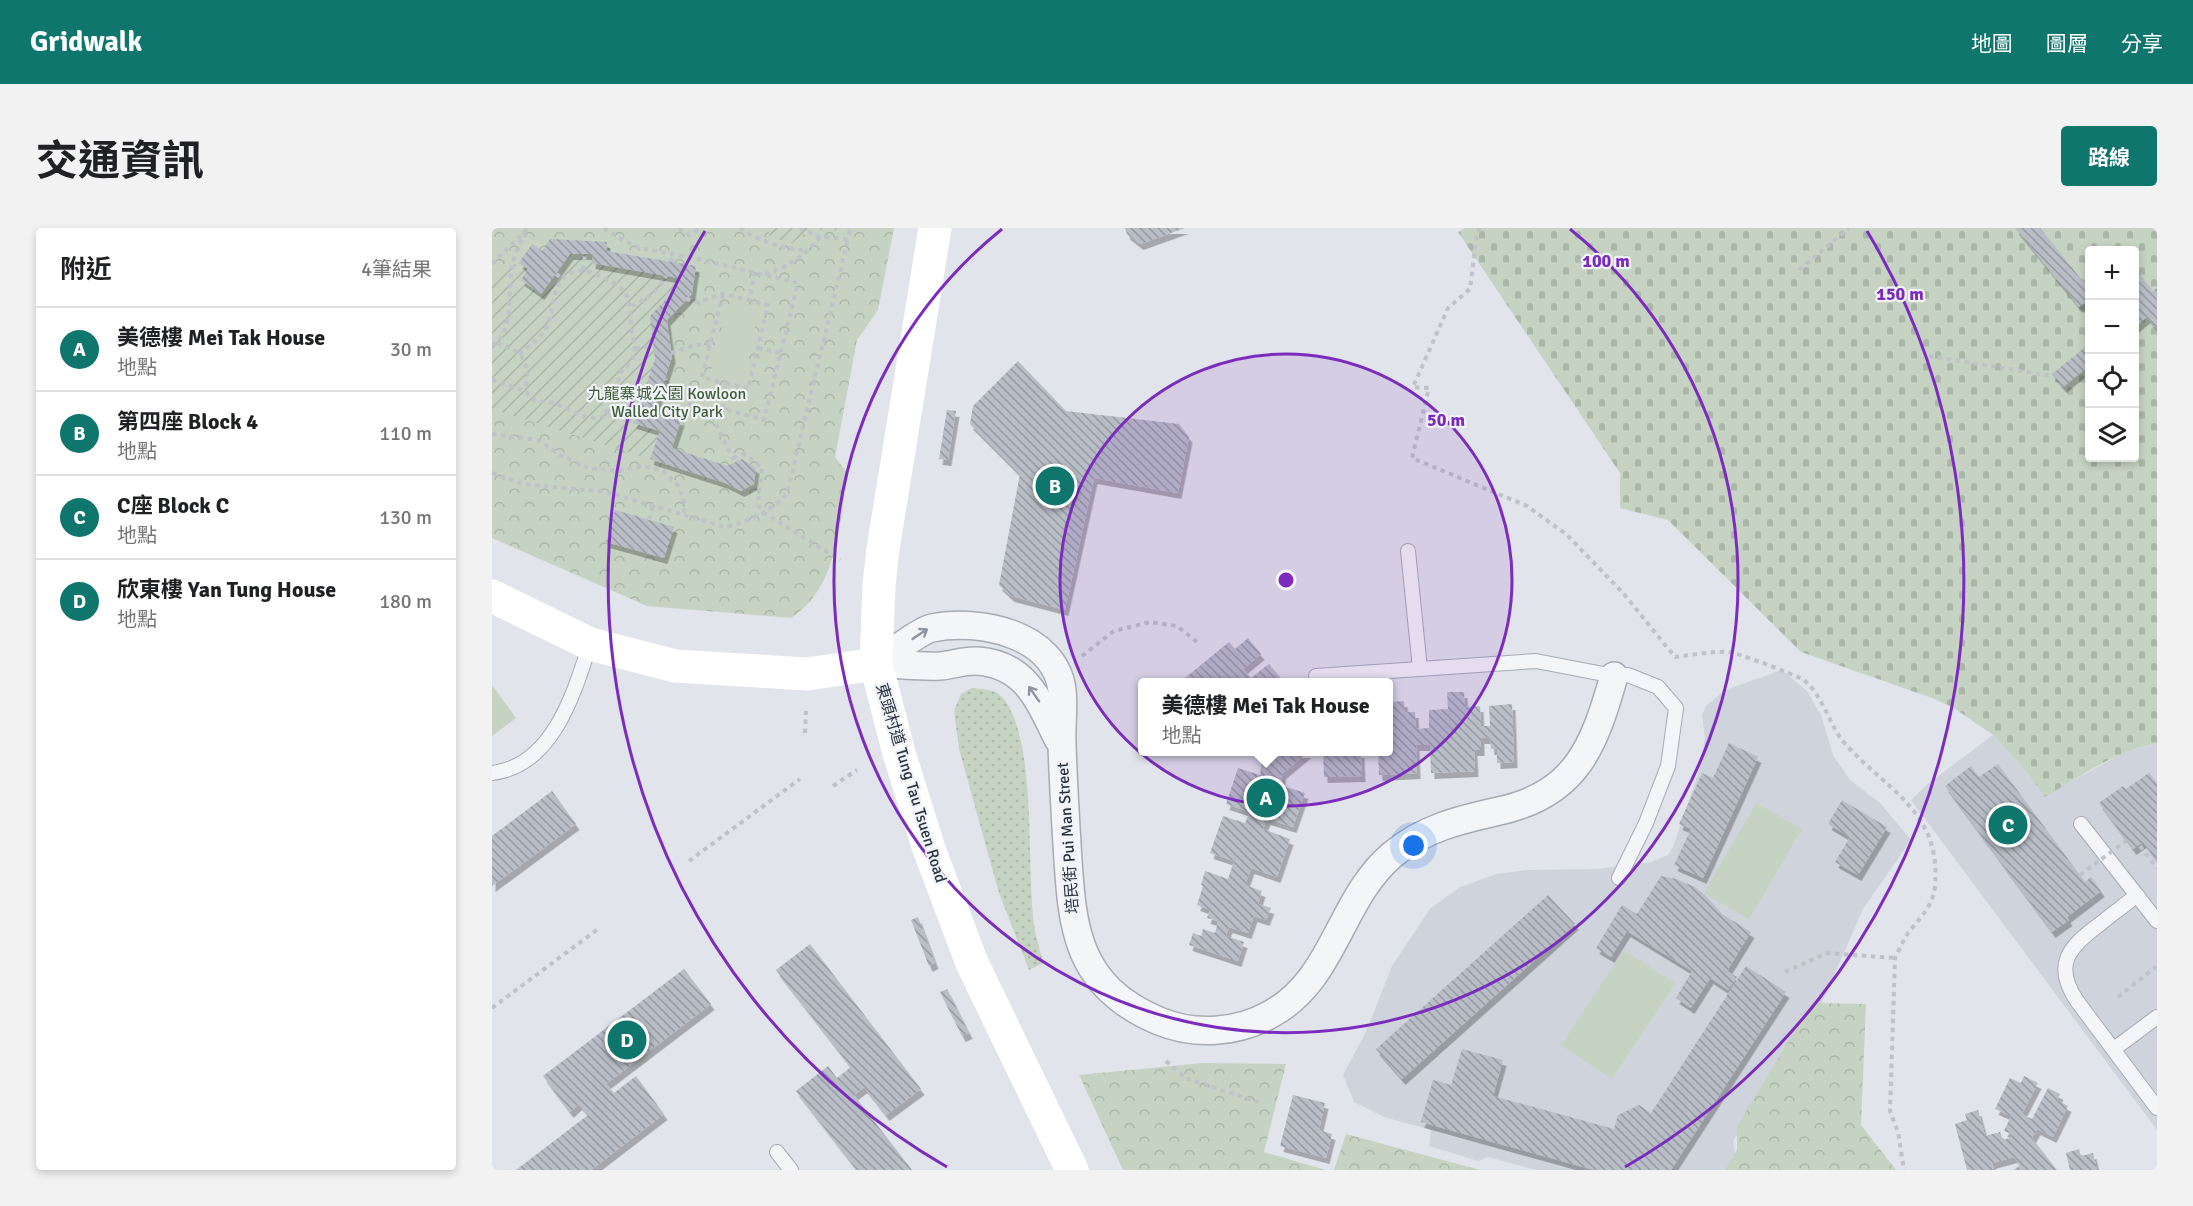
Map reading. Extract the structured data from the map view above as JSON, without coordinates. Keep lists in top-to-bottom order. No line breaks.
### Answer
{"streets":{"main road":["東頭村道 Tung Tau Tsuen Road"],"street":["培民街 Pui Man Street"]},"crossings":[["東頭村道 Tung Tau Tsuen Road","培民街 Pui Man Street"]],"parks":["九龍寨城公園 Kowloon Walled City Park"],"page":{"header":"Gridwalk","nav":["地圖","圖層","分享"],"title":"交通資訊","buttons":"路線","heading":["附近","4筆結果"],"map_buttons":["+","−"],"list":[{"mark":"A","name":"美德樓 Mei Tak House","note":"地點","value":"30 m"},{"mark":"B","name":"第四座 Block 4","note":"地點","value":"110 m"},{"mark":"C","name":"C座 Block C","note":"地點","value":"130 m"},{"mark":"D","name":"欣東樓 Yan Tung House","note":"地點","value":"180 m"}],"pins":["B","A","C","D"],"popup":["美德樓 Mei Tak House","地點"]},"rings":["100 m","150 m","50 m"]}
